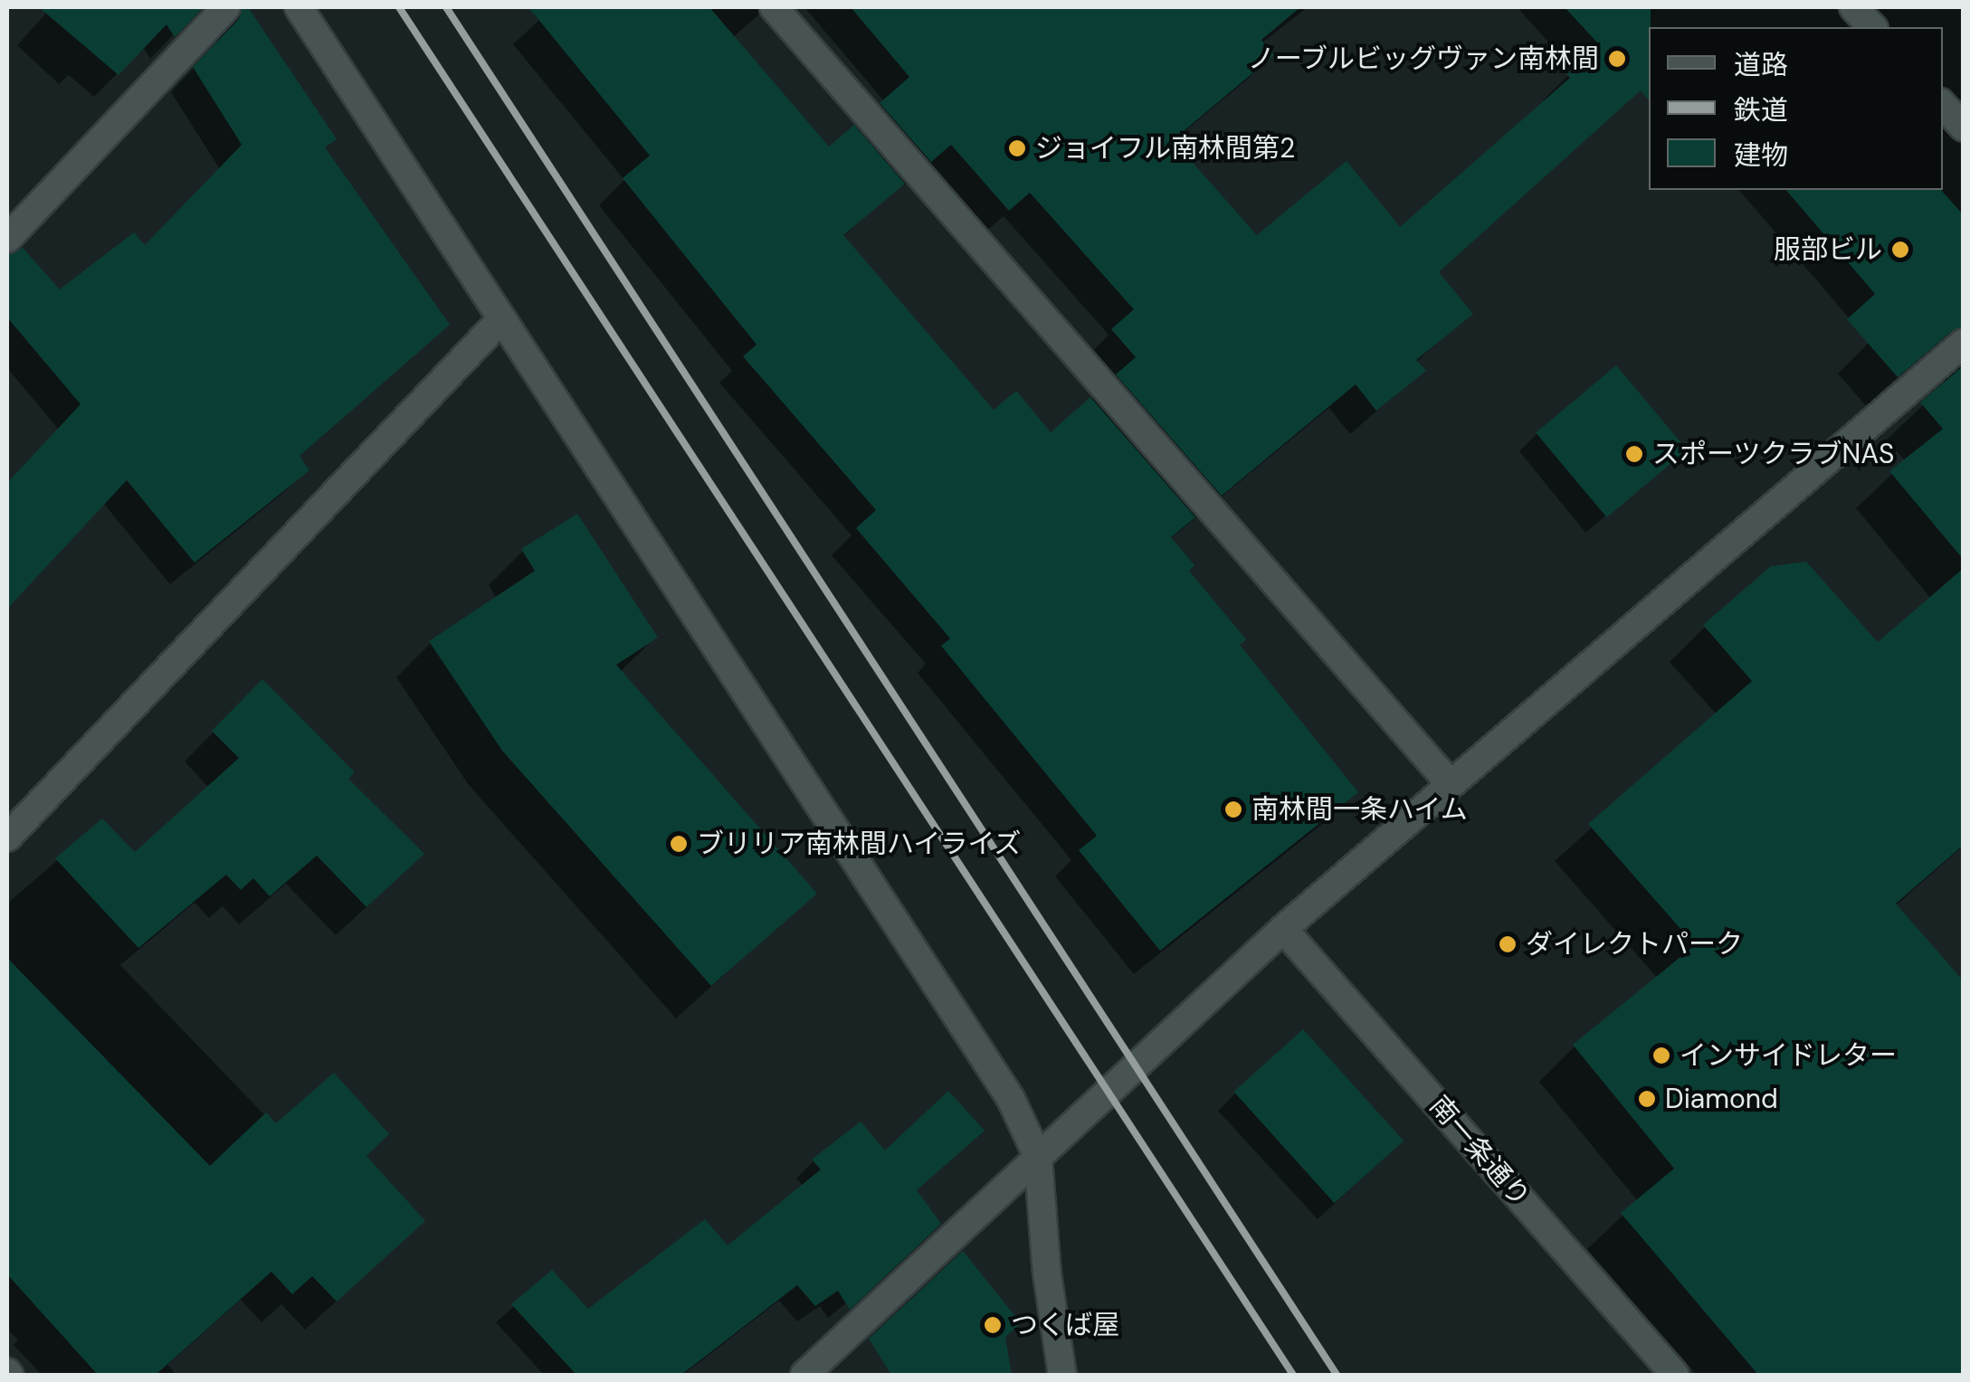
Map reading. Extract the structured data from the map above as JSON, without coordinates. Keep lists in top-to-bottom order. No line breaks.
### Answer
{"streets":{"street":["南一条通り"]},"places":["ノーブルビッグヴァン南林間","ジョイフル南林間第2","服部ビル","スポーツクラブNAS","南林間一条ハイム","ブリリア南林間ハイライズ","ダイレクトパーク","インサイドレター","Diamond","つくば屋"],"legend":["道路","鉄道","建物"]}
